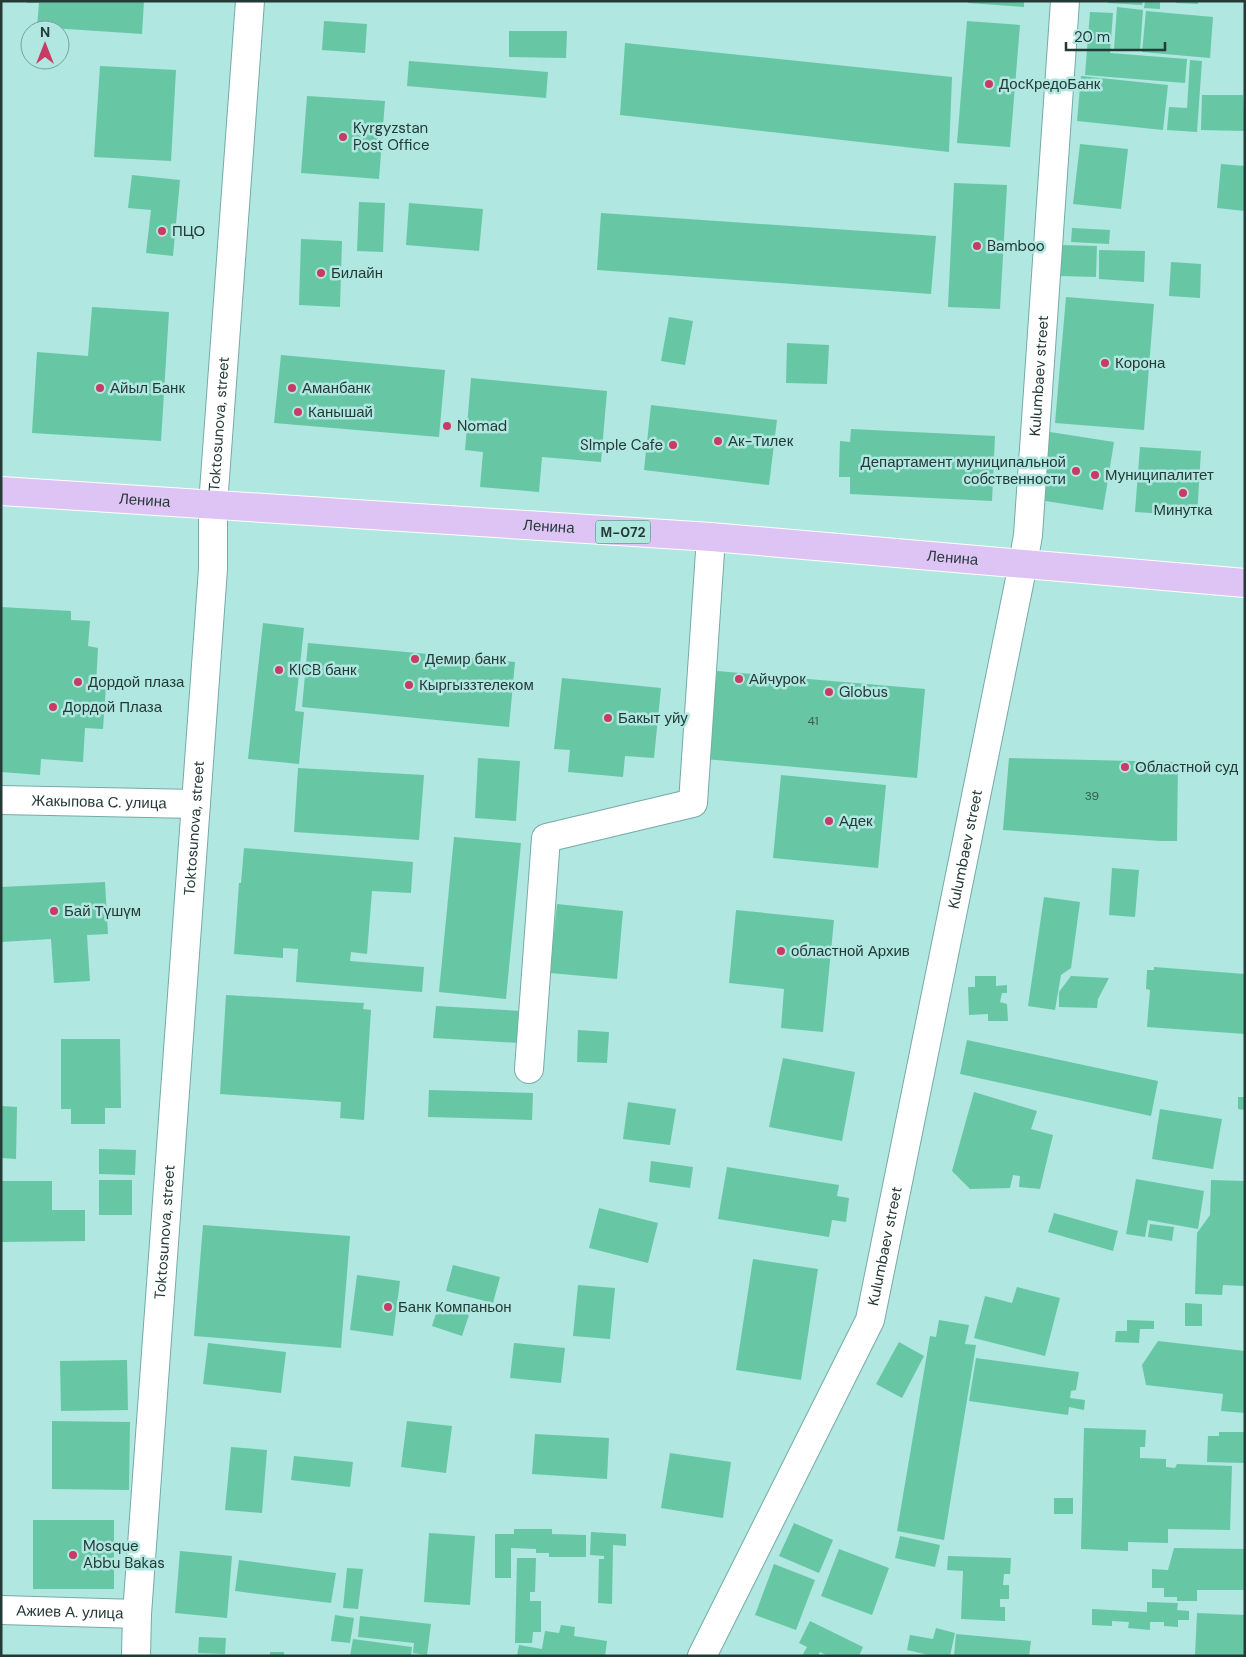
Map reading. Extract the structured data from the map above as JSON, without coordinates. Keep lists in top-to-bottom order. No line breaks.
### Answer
{"streets":{"main road":["Ленина","М-072"],"street":["Kulumbaev street","Toktosunova, street","Жакыпова С. улица","Ажиев А. улица"]},"crossings":[["Kulumbaev street","Ленина"],["Toktosunova, street","Ленина"],["Toktosunova, street","Жакыпова С. улица"],["Toktosunova, street","Ажиев А. улица"]],"places":["ДосКредоБанк","Kyrgyzstan Post Office","ПЦО","Bamboo","Билайн","Корона","Айыл Банк","Аманбанк","Канышай","Nomad","Ак-Тилек","SImple Cafe","Департамент муниципальной собственности","Муниципалитет","Минутка","Демир банк","KICB банк","Айчурок","Дордой плаза","Кыргыззтелеком","Globus","Дордой Плаза","Бакыт уйу","Областной суд","Адек","Бай Түшүм","областной Архив","Банк Компаньон","Mosque Abbu Bakas"],"house_numbers":["41","39"],"scale_bar":"20 m","north":"top"}
